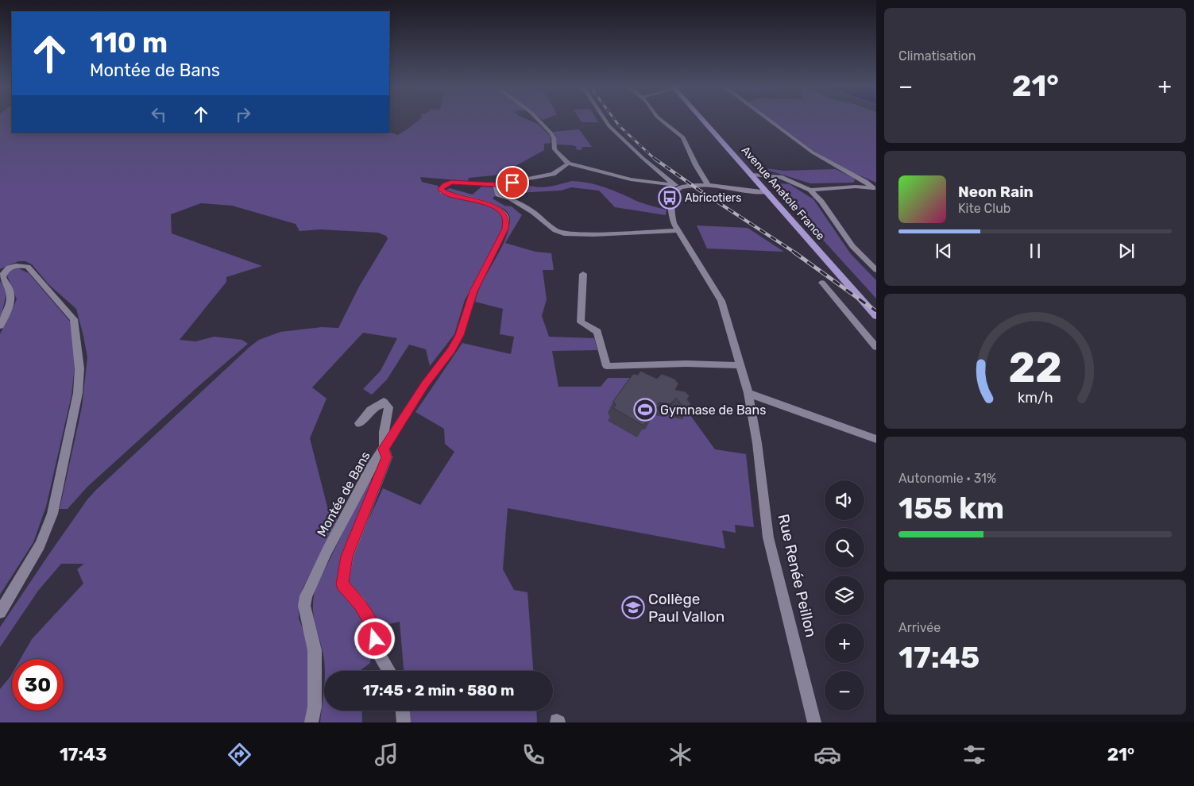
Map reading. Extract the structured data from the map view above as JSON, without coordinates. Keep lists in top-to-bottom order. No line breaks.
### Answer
{"streets":{"main road":["Avenue Anatole France"],"street":["Montée de Bans","Rue Renée Peillon"]},"places":{"bus stop":["Abricotiers"],"sports":["Gymnase de Bans"],"school or university":["Collège Paul Vallon"]},"page":{"tile":["Climatisation",["Autonomie · 31%","155 km"],["Arrivée","17:45"]],"turn":["110 m","Montée de Bans"],"heat":["−","21°","+"],"song":["Neon Rain","Kite Club"],"map_buttons":["+","−"],"limit":"30","trip":"17:45 · 2 min · 580 m","tabs":["17:43","21°"],"gauge":["22","km/h"]}}
